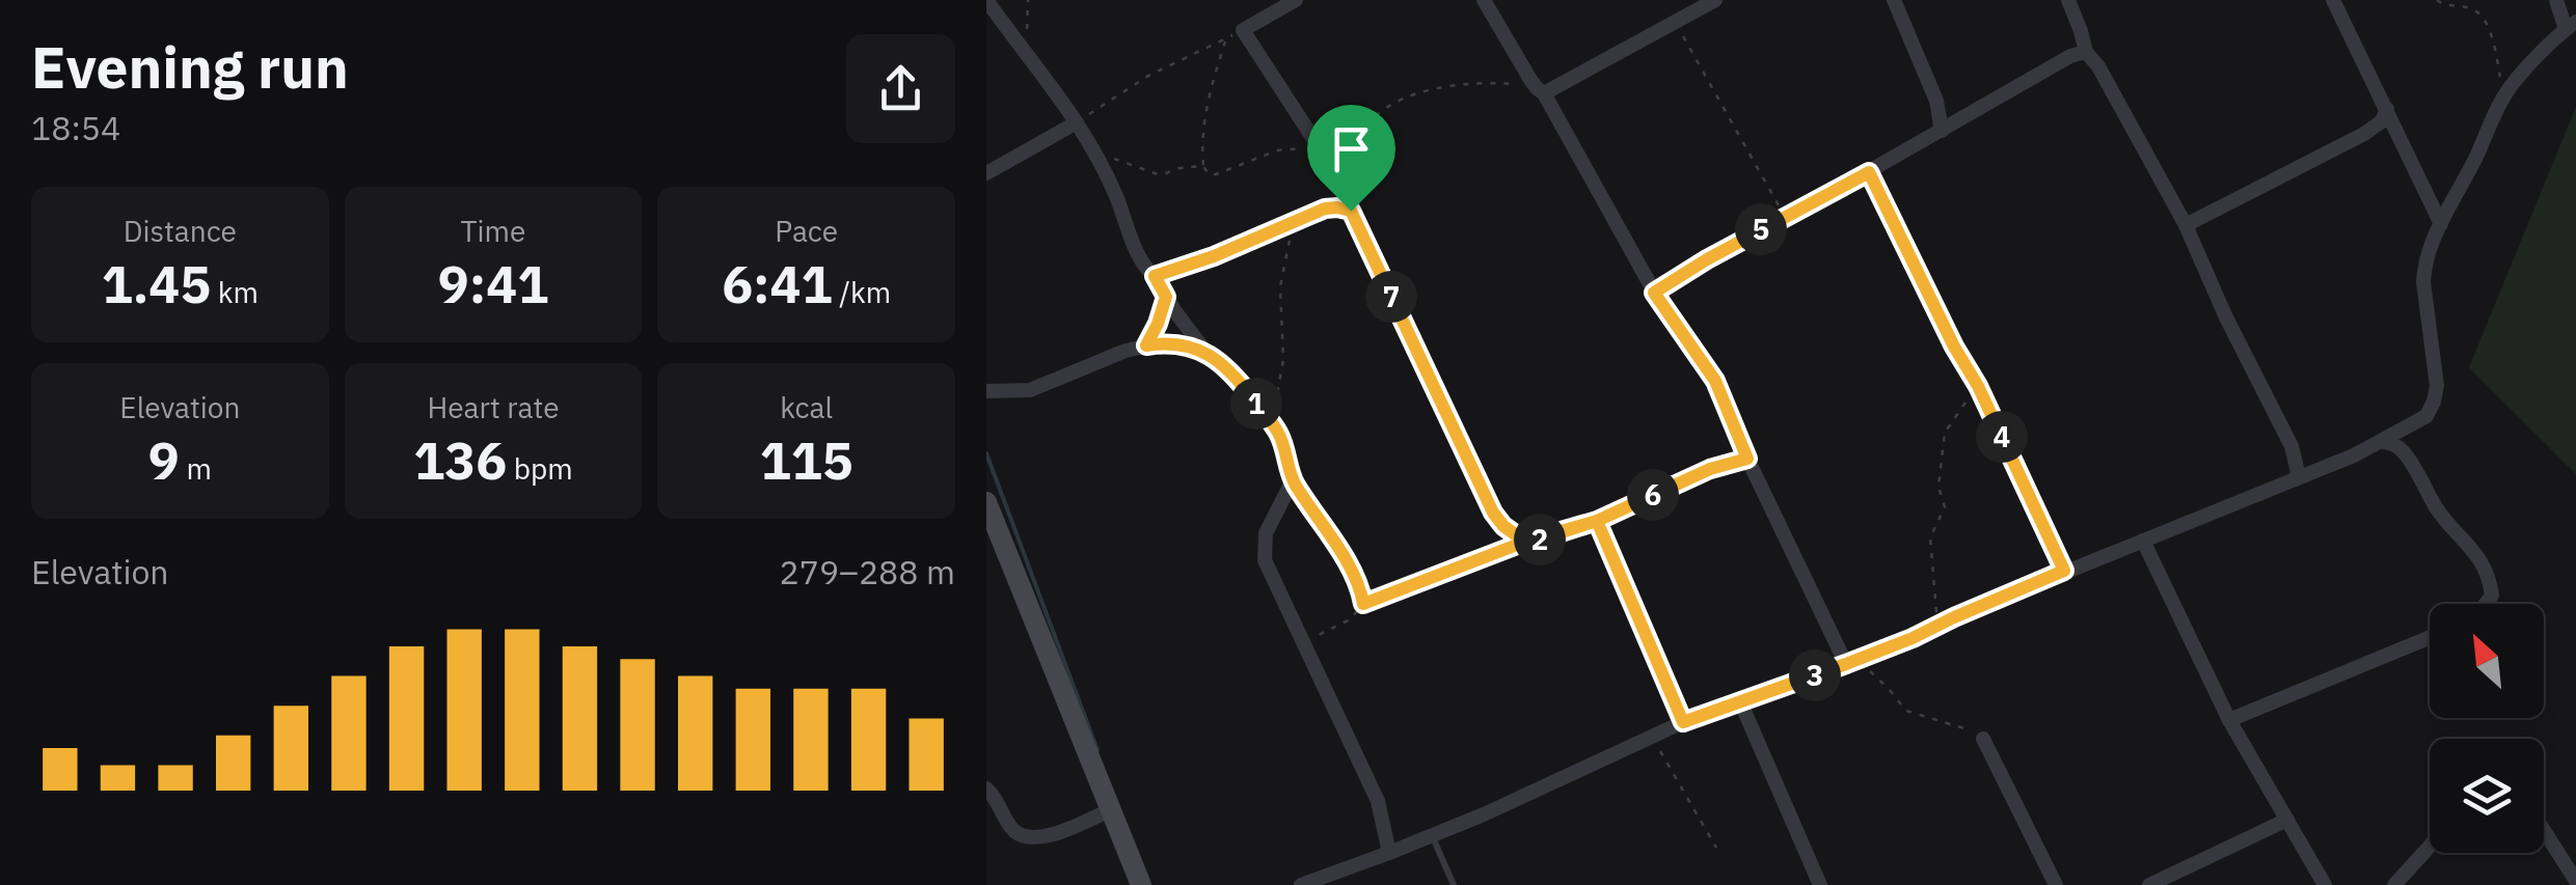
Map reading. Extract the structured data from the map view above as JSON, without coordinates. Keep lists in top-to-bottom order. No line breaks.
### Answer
{"north":"top left","page":{"heading":["Evening run","18:54"],"stats":[["Distance","1.45 km"],["Time","9:41"],["Pace","6:41 /km"],["Elevation","9 m"],["Heart rate","136 bpm"],["kcal","115"]],"pins":["5","7","1","4","6","2","3"],"chart":["Elevation","279–288 m"]}}
